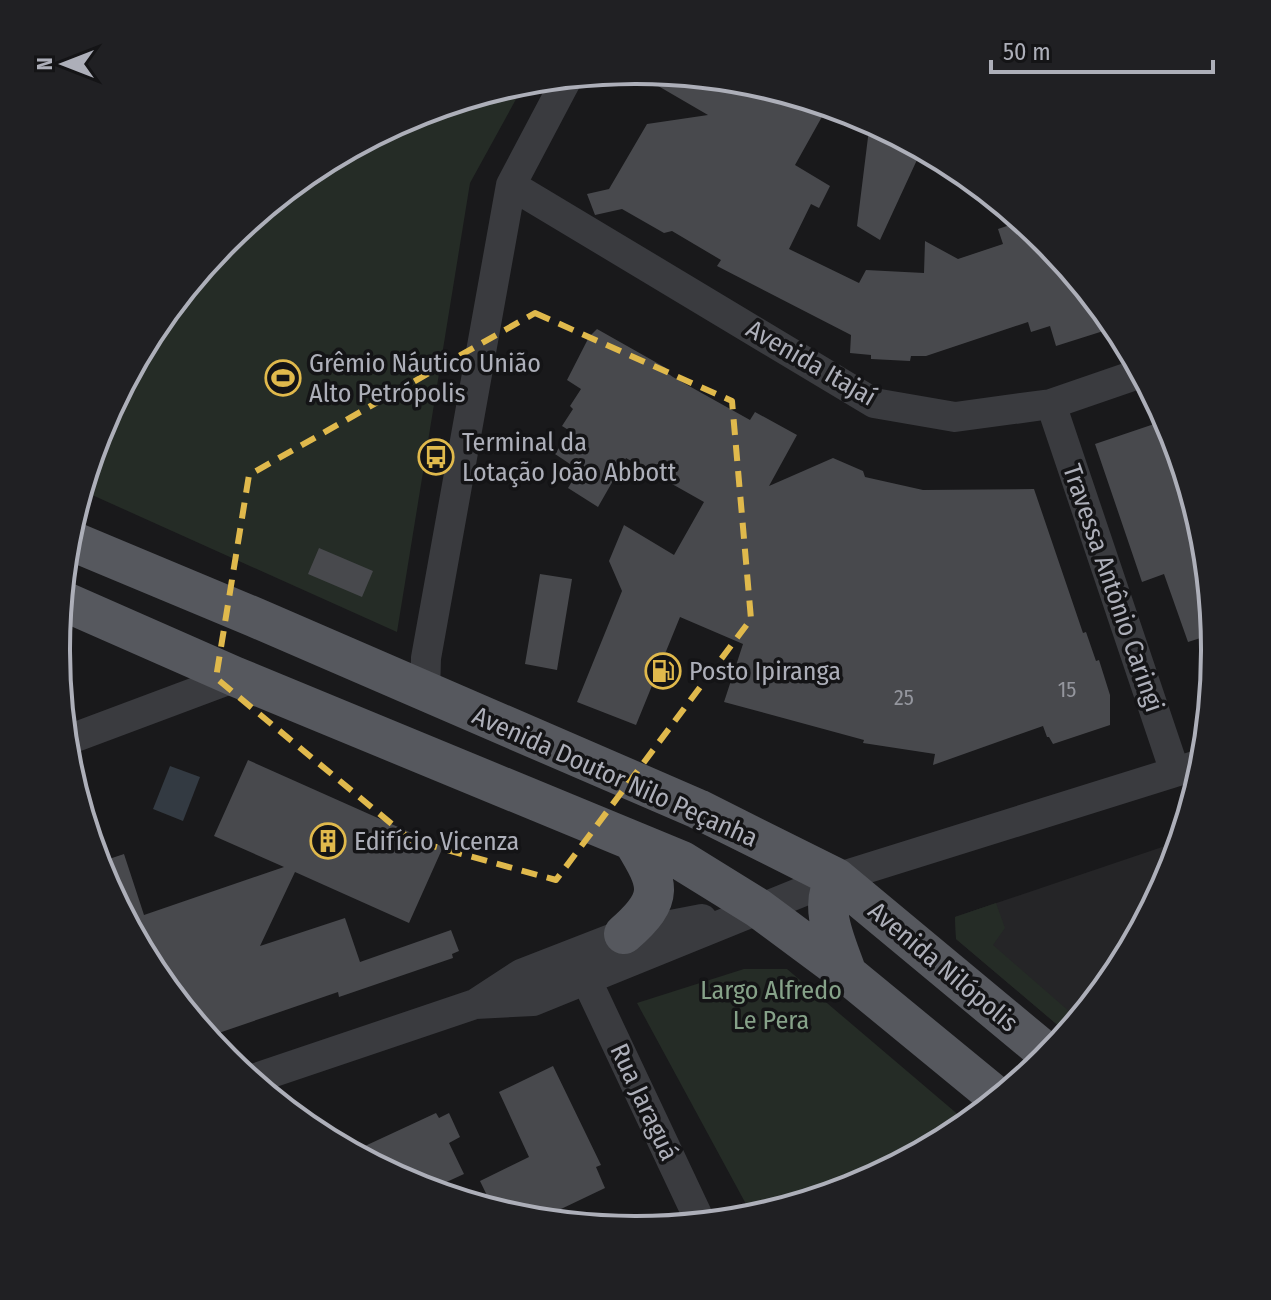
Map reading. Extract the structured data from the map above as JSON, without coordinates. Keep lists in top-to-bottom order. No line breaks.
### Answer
{"streets":{"main road":["Avenida Doutor Nilo Peçanha","Avenida Nilópolis"],"street":["Avenida Itajaí","Travessa Antônio Caringi","Rua Jaraguá"]},"crossings":[["Avenida Itajaí","Travessa Antônio Caringi"],["Avenida Doutor Nilo Peçanha","Avenida Nilópolis"]],"parks":["Largo Alfredo Le Pera"],"places":{"sports":["Grêmio Náutico União Alto Petrópolis"],"bus stop":["Terminal da Lotação João Abbott"],"fuel station":["Posto Ipiranga"],"building":["Edifício Vicenza"]},"house_numbers":["15","25"],"scale_bar":"50 m","north":"left"}
